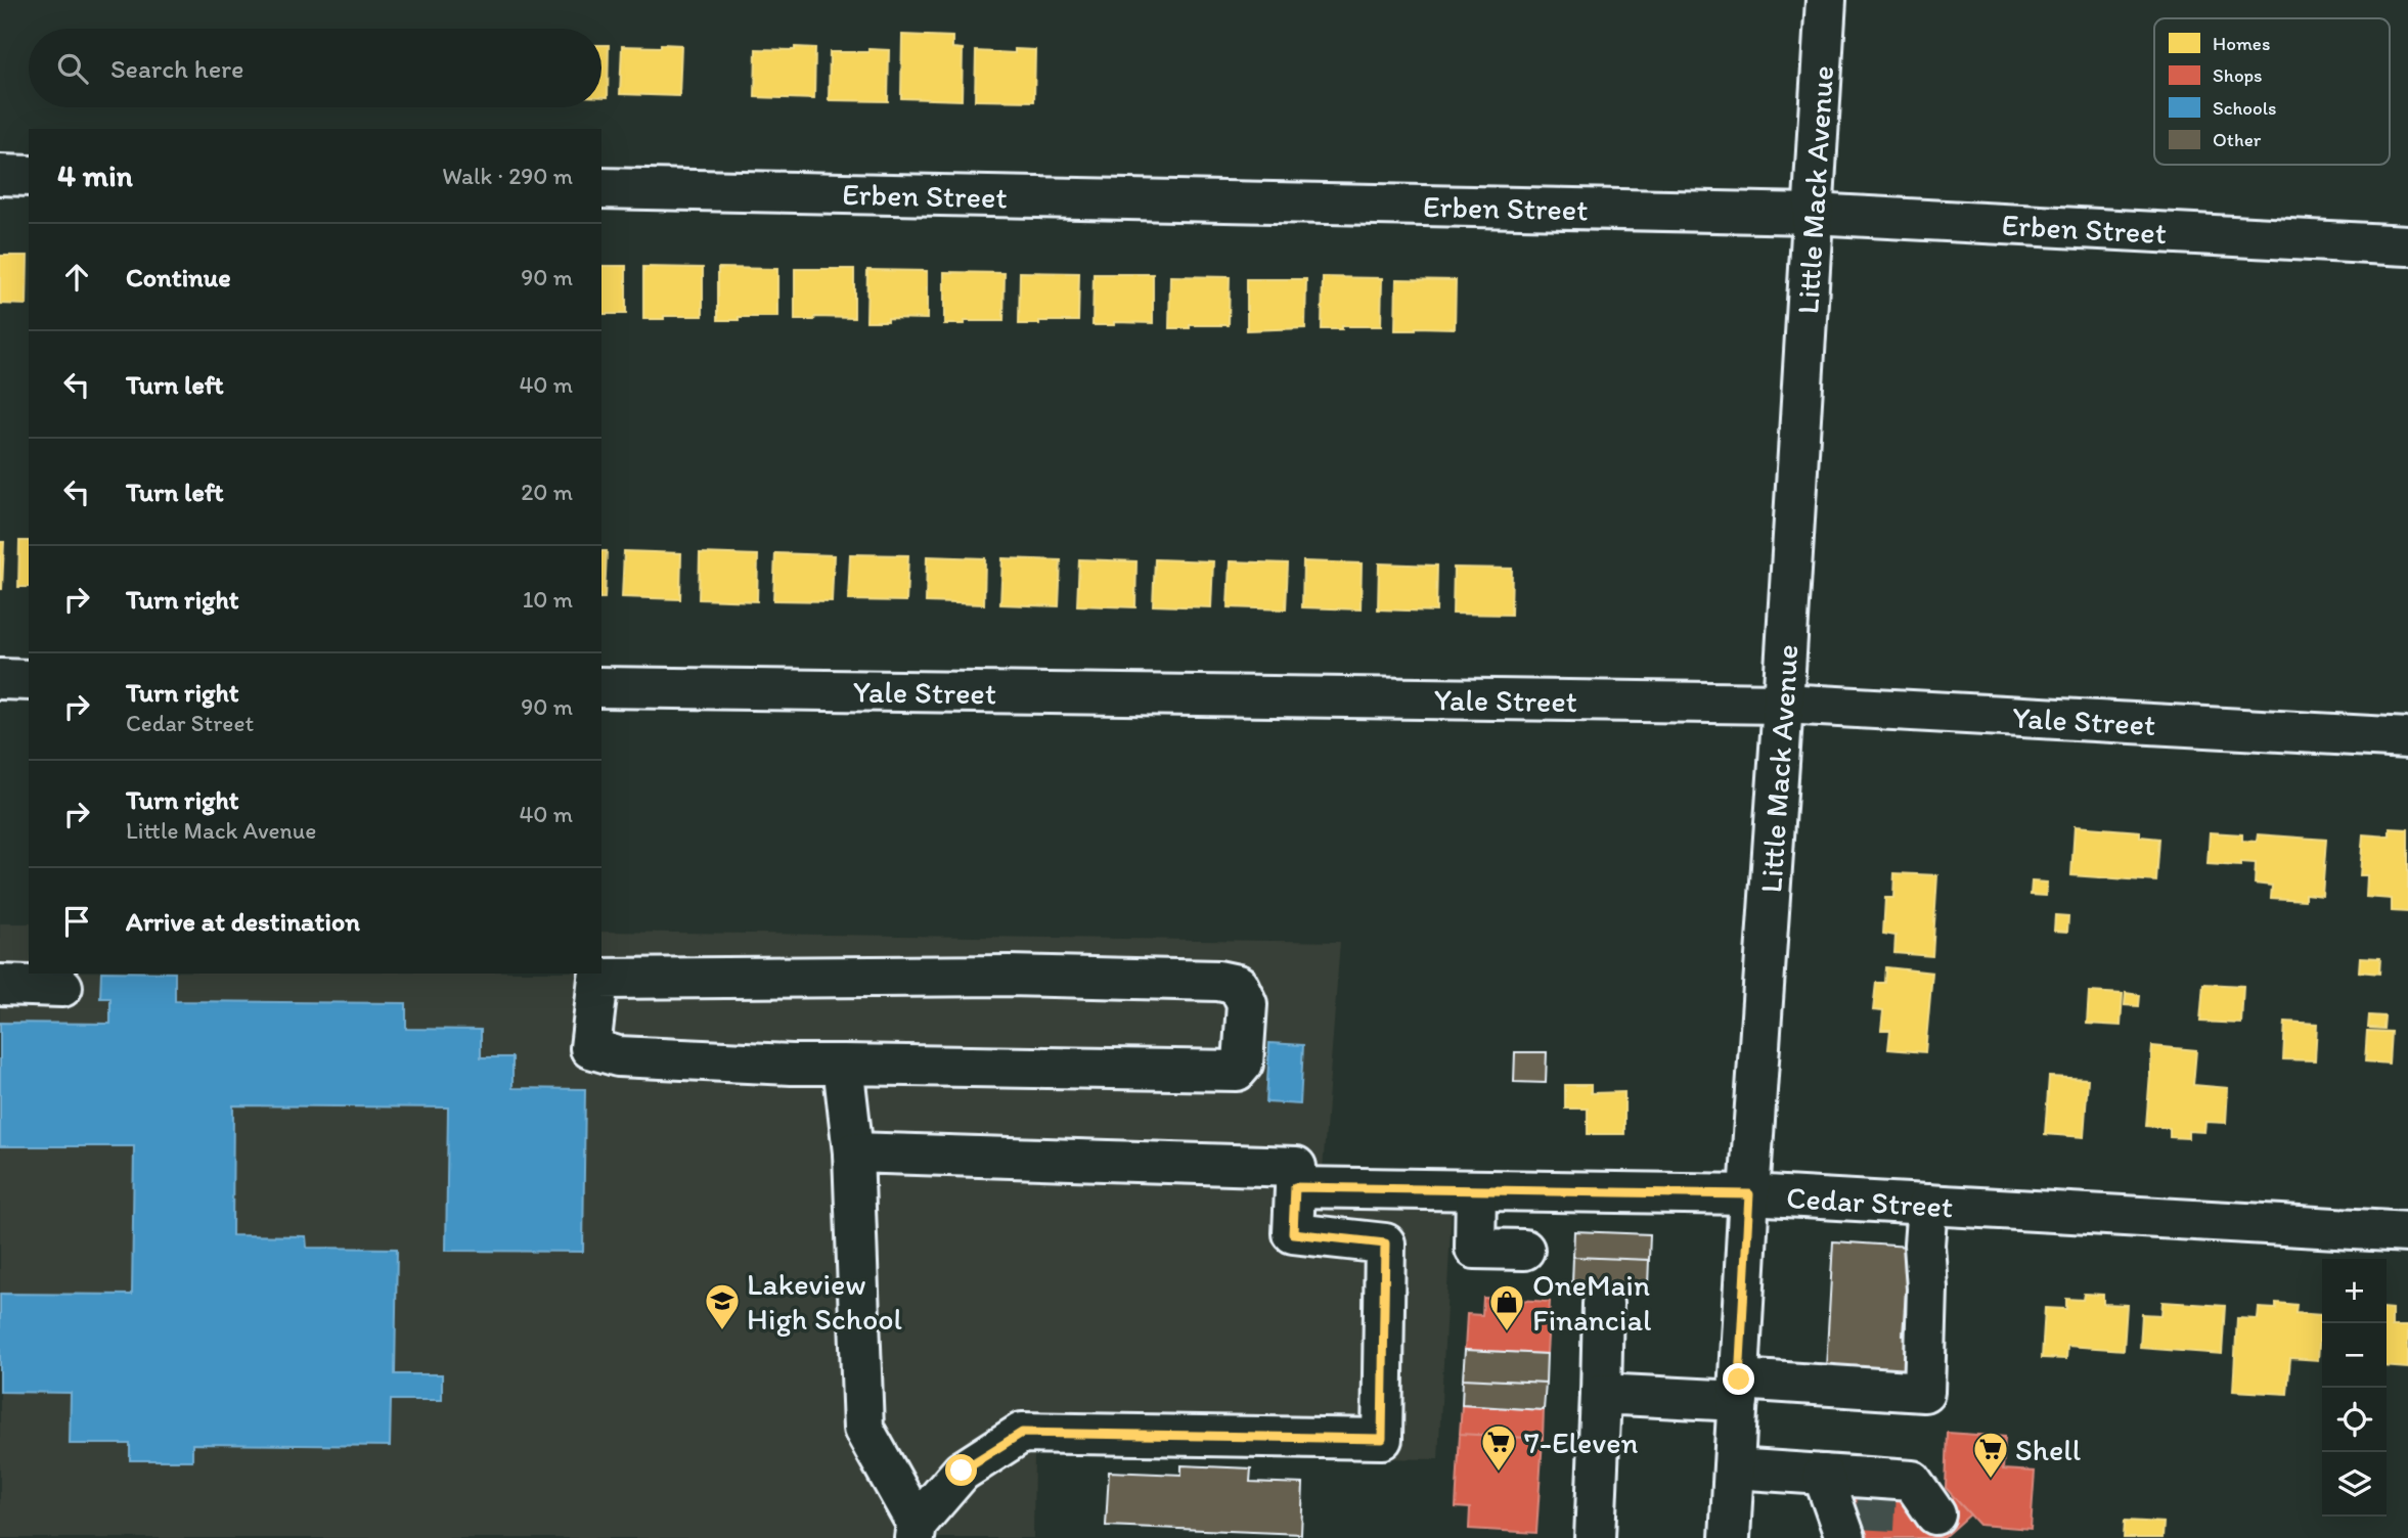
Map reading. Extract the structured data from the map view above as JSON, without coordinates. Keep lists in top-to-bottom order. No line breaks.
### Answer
{"streets":{"street":["Little Mack Avenue","Erben Street","Yale Street","Cedar Street"]},"crossings":[["Little Mack Avenue","Erben Street"],["Little Mack Avenue","Yale Street"],["Little Mack Avenue","Cedar Street"]],"places":{"school or university":["Lakeview High School"],"shop":["OneMain Financial"],"supermarket":["7-Eleven","Shell"]},"legend":["Homes","Shops","Schools","Other"],"page":{"search":"Search here","heading":["4 min","Walk · 290 m"],"list":[["Continue","90 m"],["Turn left","40 m"],["Turn left","20 m"],["Turn right","10 m"],["Turn right","Cedar Street","90 m"],["Turn right","Little Mack Avenue","40 m"],"Arrive at destination"],"map_buttons":["+","−"]}}
